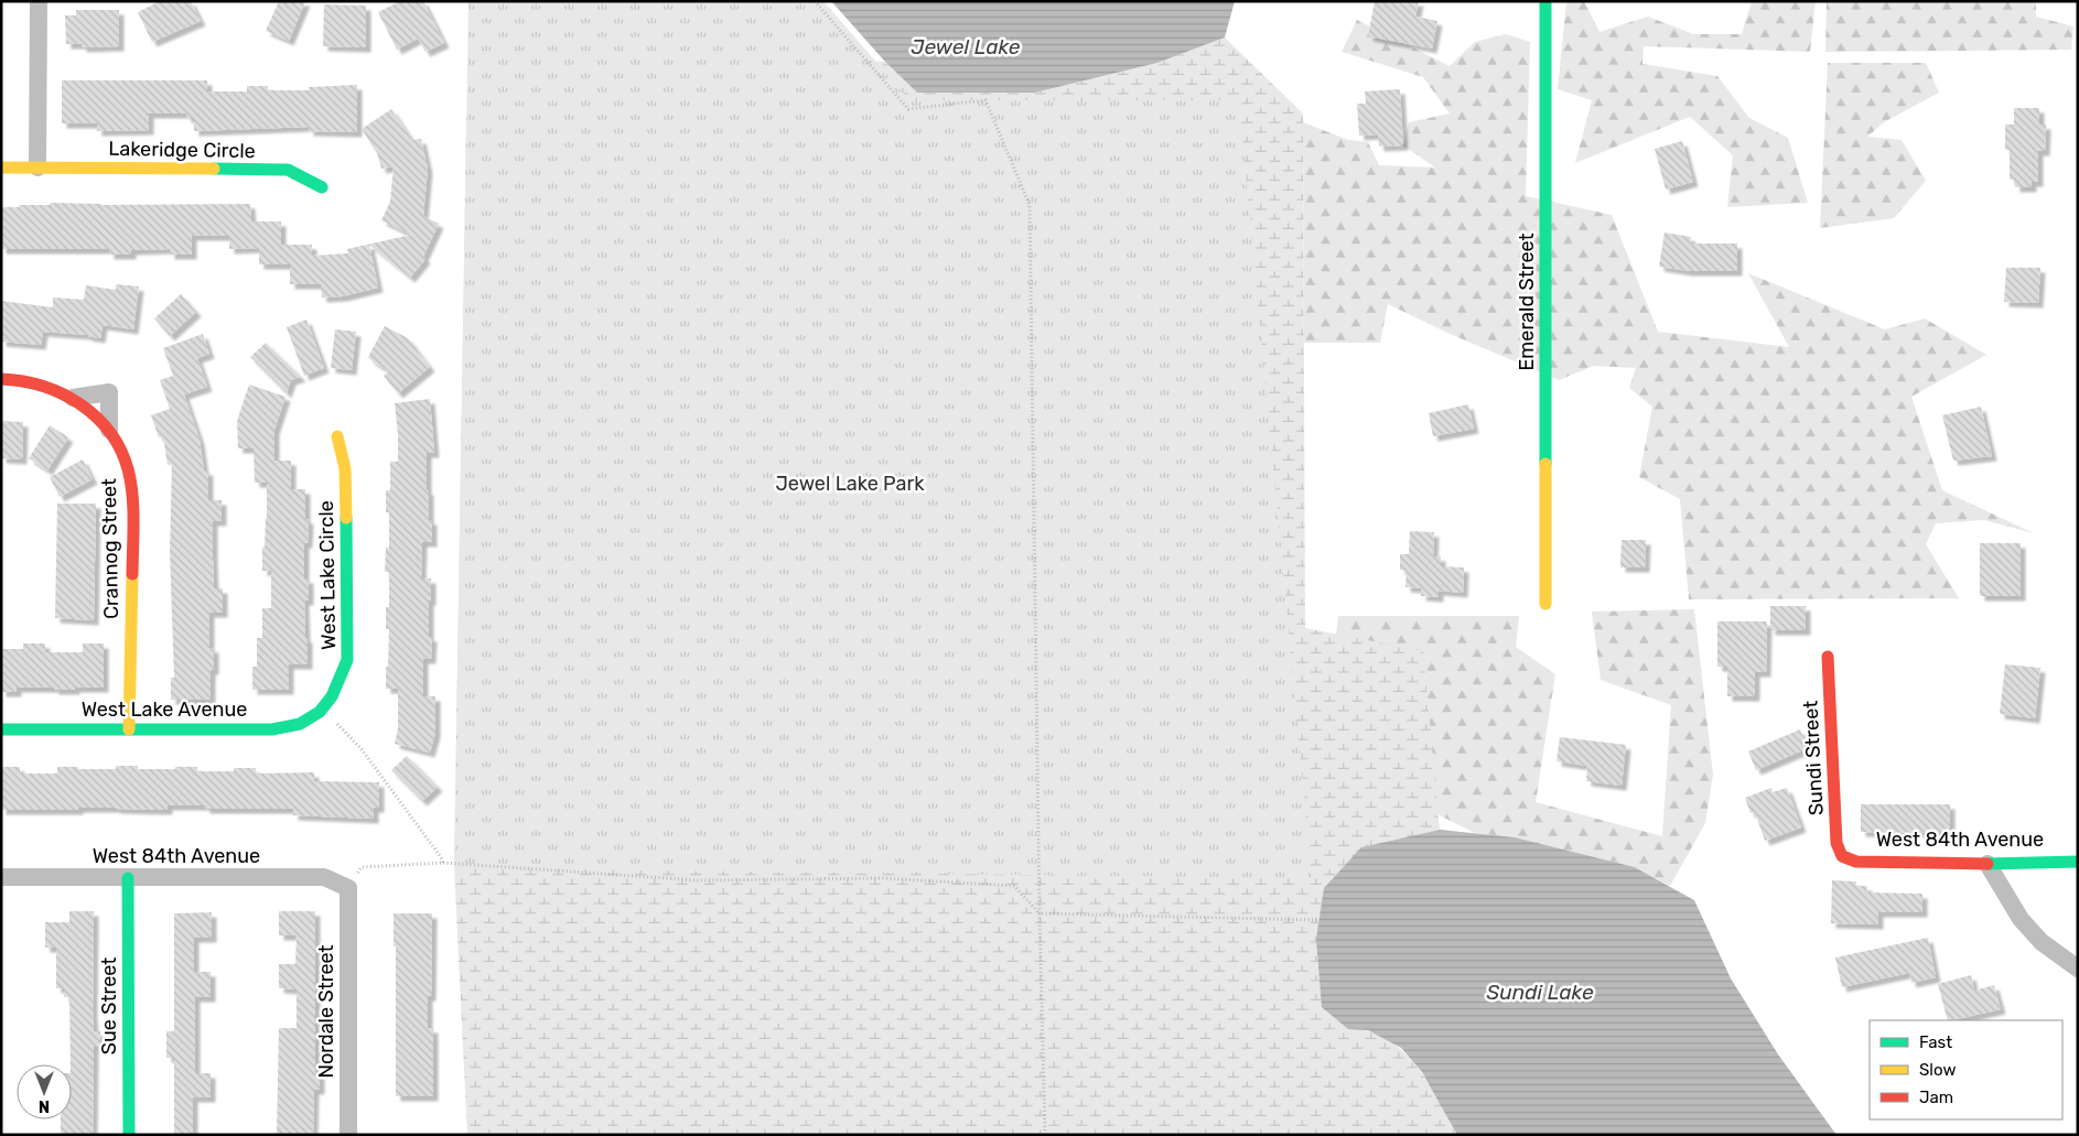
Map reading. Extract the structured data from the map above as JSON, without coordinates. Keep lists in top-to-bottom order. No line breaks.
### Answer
{"streets":{"street":["Lakeridge Circle","Emerald Street","Crannog Street","West Lake Circle","West Lake Avenue","Sundi Street","West 84th Avenue","Sue Street","Nordale Street"]},"crossings":[["Crannog Street","West Lake Avenue"],["West Lake Circle","West Lake Avenue"],["Sundi Street","West 84th Avenue"],["West 84th Avenue","Sue Street"],["West 84th Avenue","Nordale Street"]],"water":["Jewel Lake","Sundi Lake"],"parks":["Jewel Lake Park"],"legend":["Fast","Slow","Jam"],"north":"bottom"}
